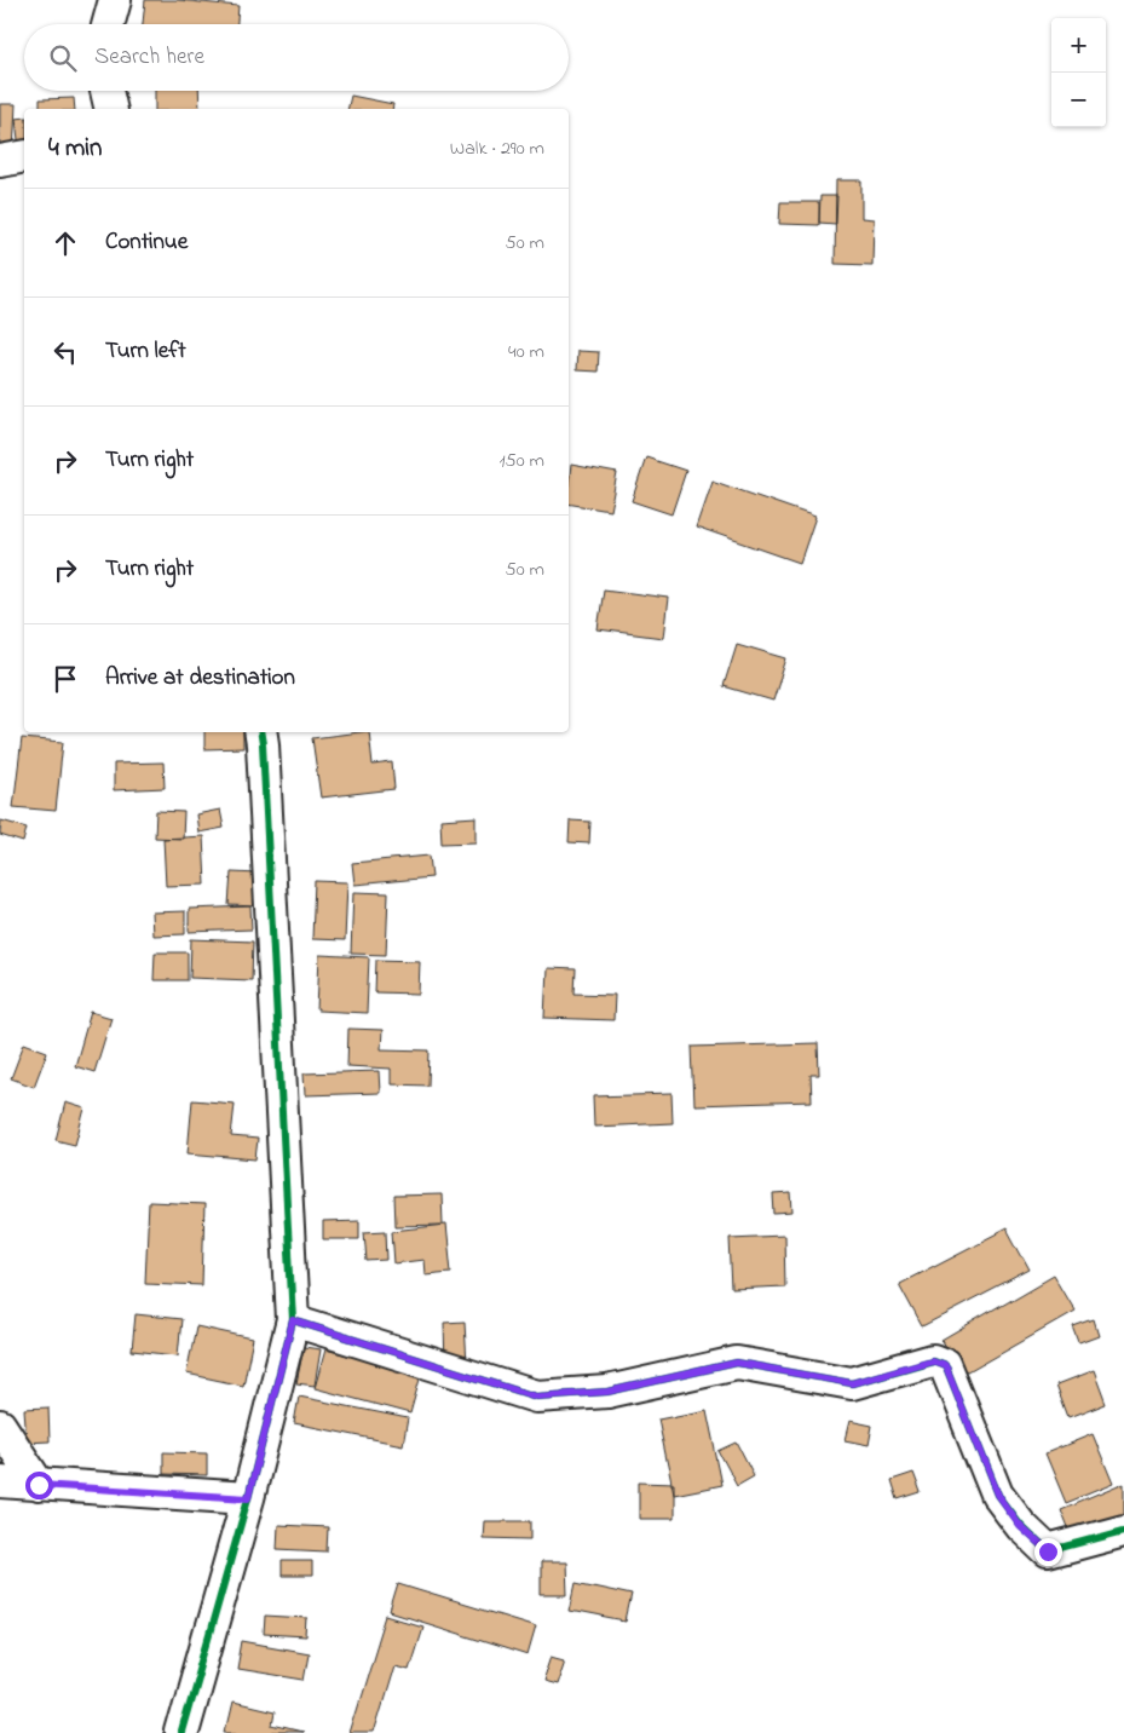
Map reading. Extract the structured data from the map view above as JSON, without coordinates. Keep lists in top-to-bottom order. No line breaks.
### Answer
{"page":{"map_buttons":["+","−"],"search":"Search here","heading":["4 min","Walk · 290 m"],"list":[["Continue","50 m"],["Turn left","40 m"],["Turn right","150 m"],["Turn right","50 m"],"Arrive at destination"]}}
